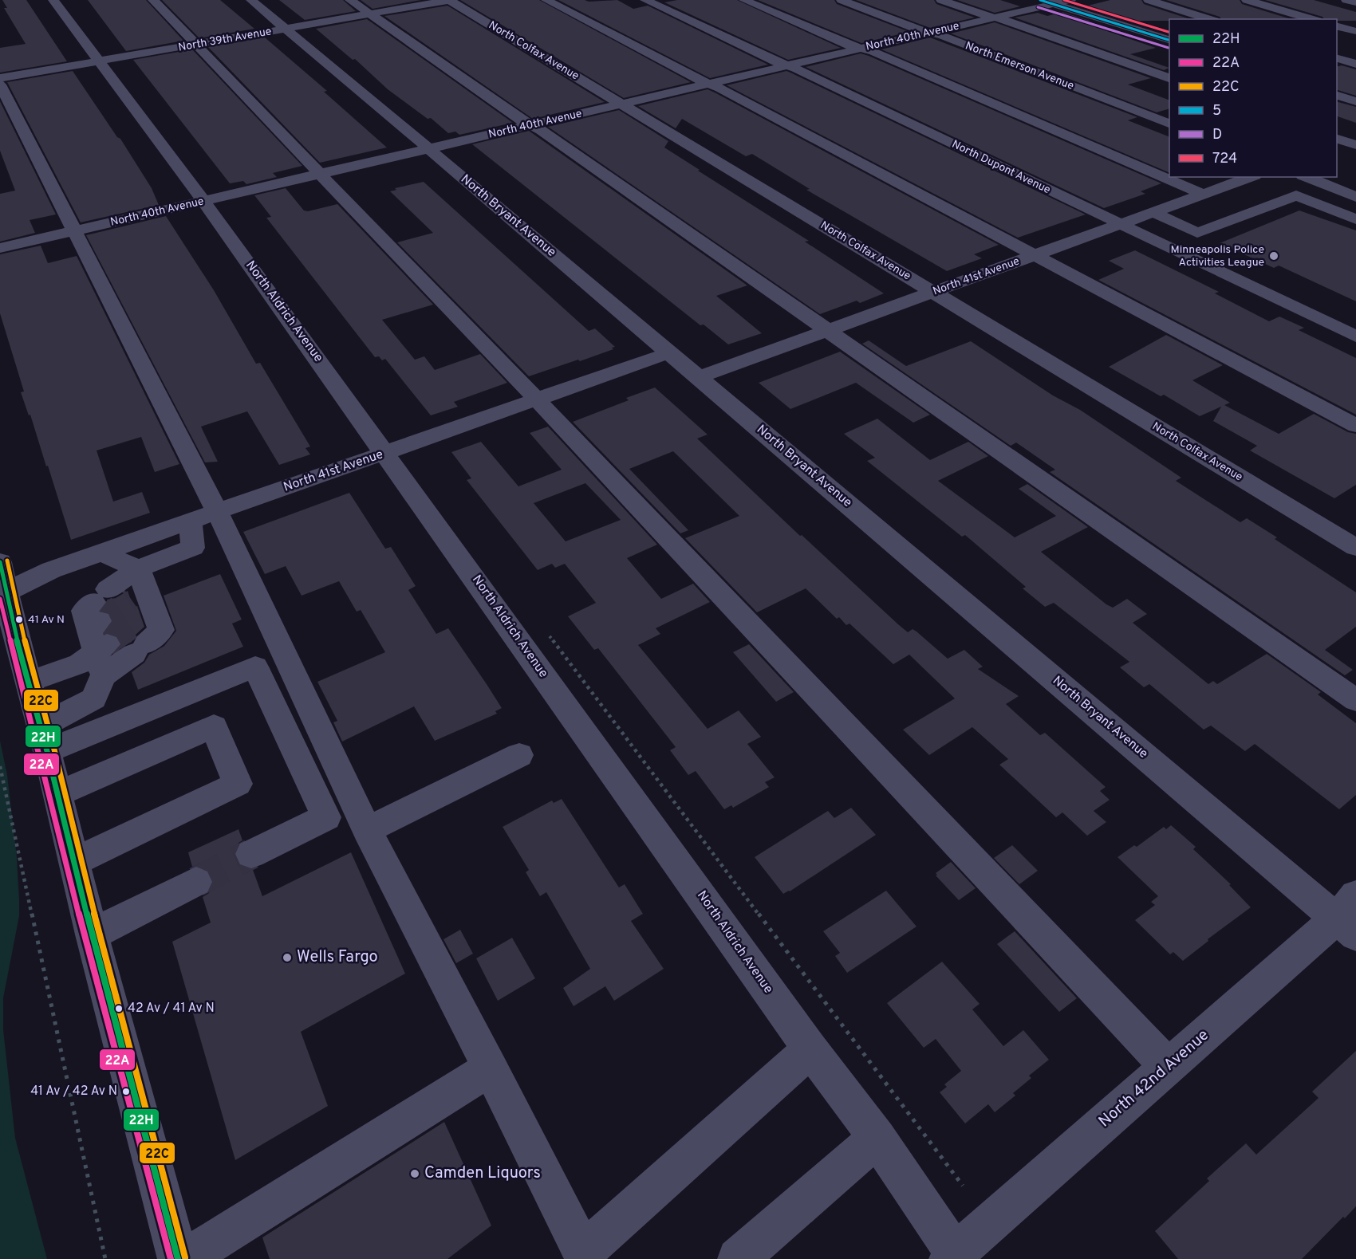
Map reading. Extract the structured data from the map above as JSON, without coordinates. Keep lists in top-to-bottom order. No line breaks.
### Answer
{"streets":{"street":["North 40th Avenue","North 39th Avenue","North Colfax Avenue","North Emerson Avenue","North Dupont Avenue","North Bryant Avenue","North 41st Avenue","North Aldrich Avenue","North 42nd Avenue"]},"crossings":[["North 40th Avenue","North Colfax Avenue"],["North 40th Avenue","North Emerson Avenue"],["North 40th Avenue","North Dupont Avenue"],["North 40th Avenue","North Bryant Avenue"],["North 40th Avenue","North Aldrich Avenue"],["North 39th Avenue","North Colfax Avenue"],["North 39th Avenue","North Bryant Avenue"],["North 39th Avenue","North Aldrich Avenue"],["North Colfax Avenue","North 41st Avenue"],["North Dupont Avenue","North 41st Avenue"],["North Bryant Avenue","North 41st Avenue"],["North Bryant Avenue","North 42nd Avenue"],["North 41st Avenue","North Aldrich Avenue"],["North Aldrich Avenue","North 42nd Avenue"]],"places":["Minneapolis Police Activities League","41 Av N","Wells Fargo","42 Av / 41 Av N","41 Av / 42 Av N","Camden Liquors"],"lines":["transit line 5","transit line 724","transit line D","transit line 22C","transit line 22H","transit line 22A"],"legend":["22H","22A","22C","5","D","724"]}
